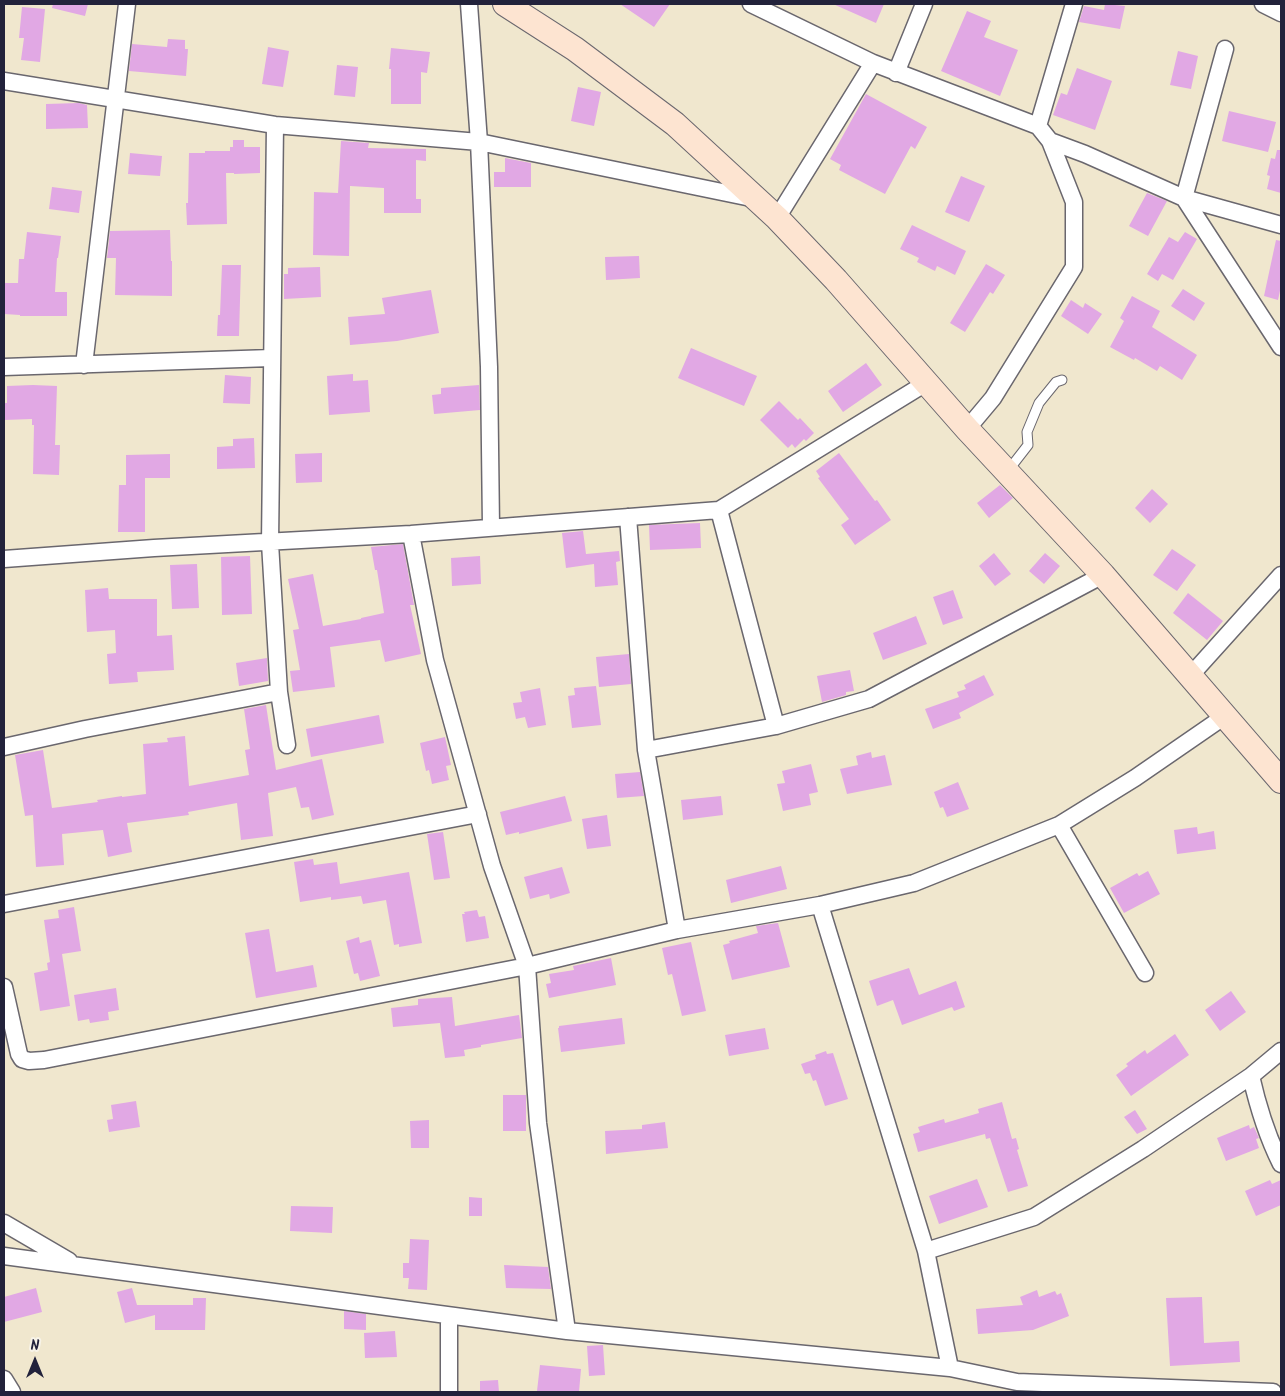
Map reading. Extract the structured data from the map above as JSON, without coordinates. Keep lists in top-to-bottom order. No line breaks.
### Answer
{"north":"top"}
